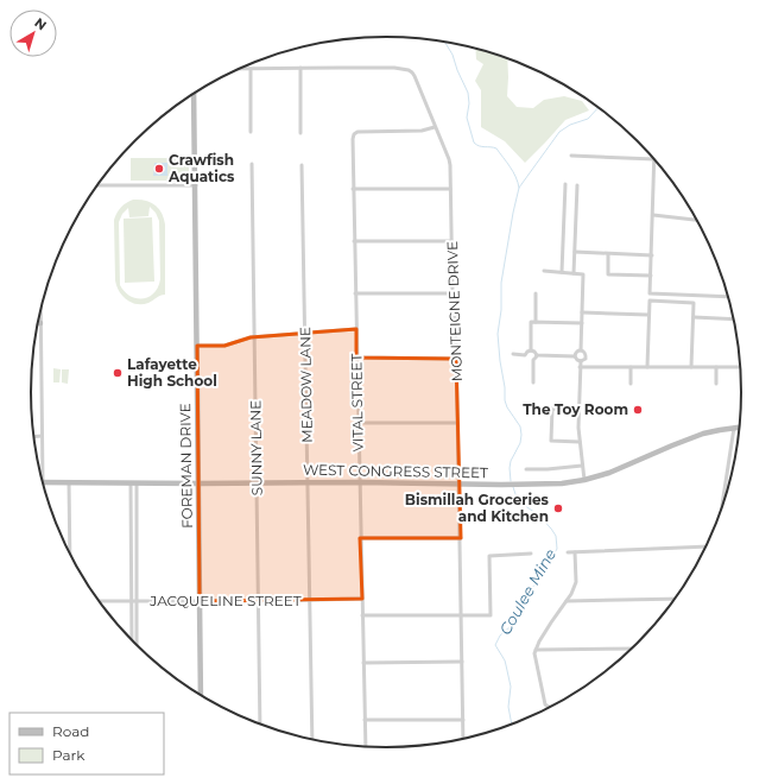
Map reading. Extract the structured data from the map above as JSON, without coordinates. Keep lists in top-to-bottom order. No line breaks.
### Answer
{"streets":{"main road":["FOREMAN DRIVE","WEST CONGRESS STREET"],"street":["MONTEIGNE DRIVE","MEADOW LANE","VITAL STREET","SUNNY LANE","JACQUELINE STREET"]},"crossings":[["MONTEIGNE DRIVE","VITAL STREET"],["MONTEIGNE DRIVE","WEST CONGRESS STREET"],["MEADOW LANE","WEST CONGRESS STREET"],["MEADOW LANE","JACQUELINE STREET"],["VITAL STREET","WEST CONGRESS STREET"],["VITAL STREET","JACQUELINE STREET"],["SUNNY LANE","WEST CONGRESS STREET"],["SUNNY LANE","JACQUELINE STREET"],["FOREMAN DRIVE","WEST CONGRESS STREET"],["FOREMAN DRIVE","JACQUELINE STREET"]],"water":["Coulee Mine"],"places":["Crawfish Aquatics","Lafayette High School","The Toy Room","Bismillah Groceries and Kitchen"],"legend":["Road","Park"],"north":"top right"}
